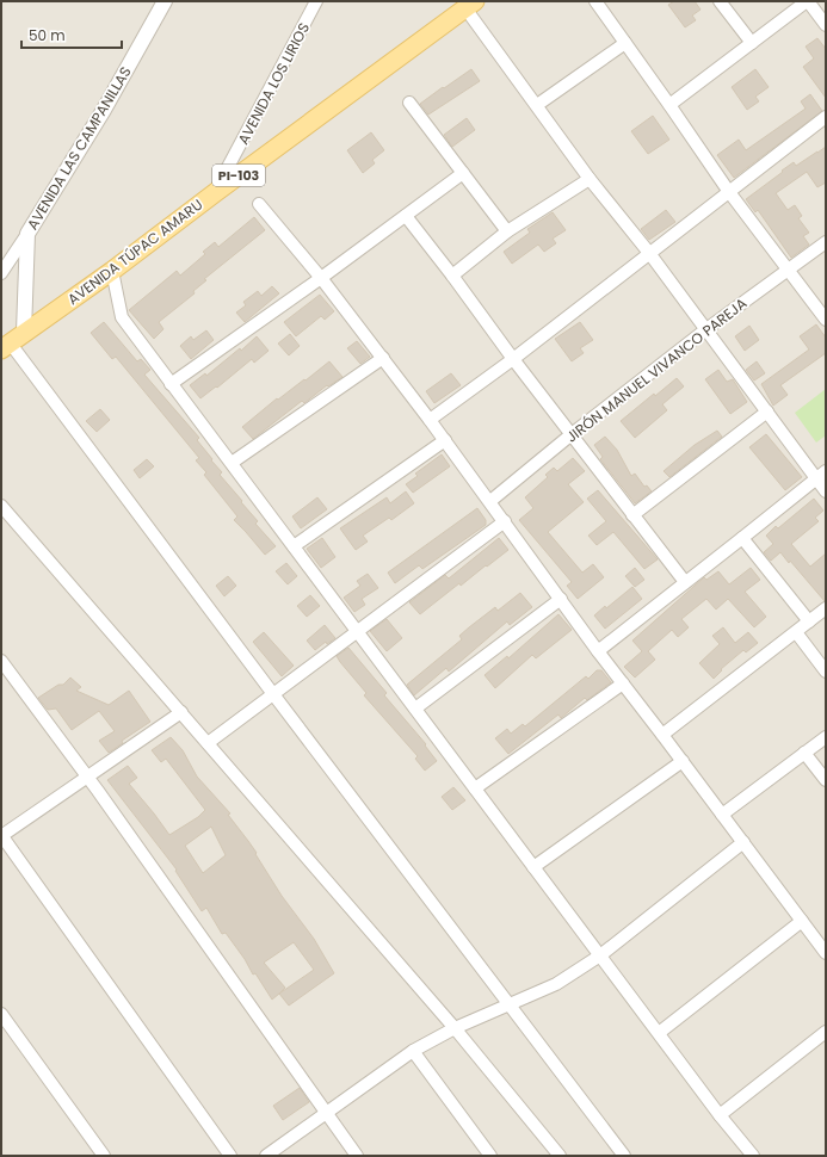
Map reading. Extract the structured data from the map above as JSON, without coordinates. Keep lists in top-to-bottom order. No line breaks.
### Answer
{"streets":{"main road":["PI-103","AVENIDA TÚPAC AMARU"],"street":["AVENIDA LOS LIRIOS","AVENIDA LAS CAMPANILLAS","JIRÓN MANUEL VIVANCO PAREJA"]},"crossings":[["AVENIDA LOS LIRIOS","AVENIDA TÚPAC AMARU"],["AVENIDA LAS CAMPANILLAS","AVENIDA TÚPAC AMARU"]],"scale_bar":"50 m"}
